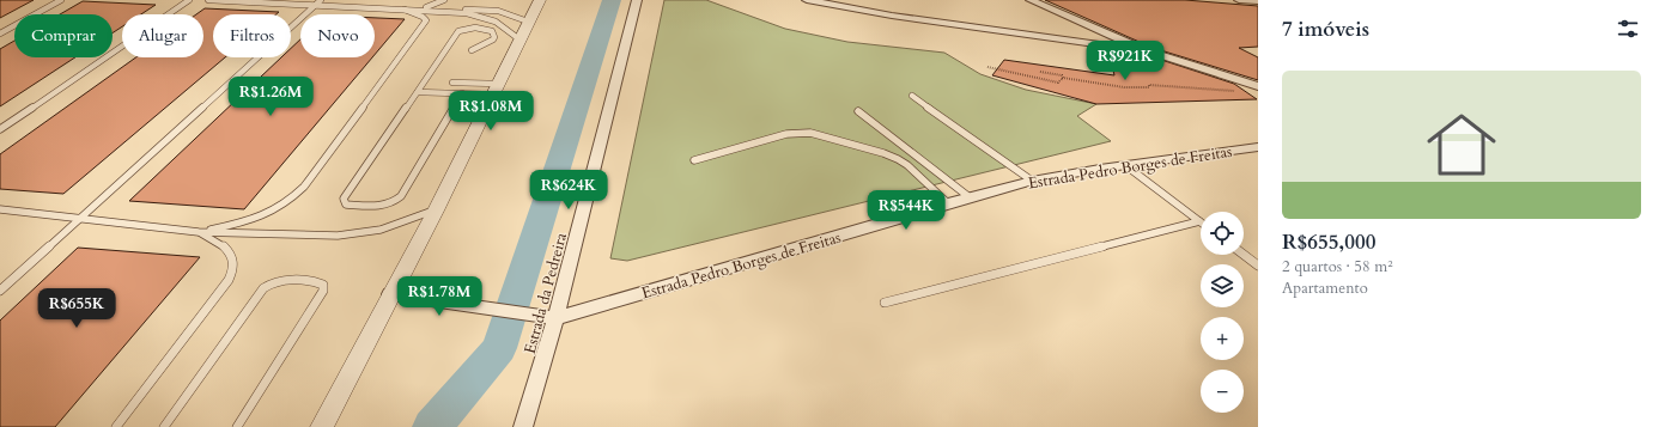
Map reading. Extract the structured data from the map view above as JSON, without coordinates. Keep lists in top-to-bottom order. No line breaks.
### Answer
{"streets":{"street":["Estrada Pedro Borges de Freitas","Estrada da Pedreira"]},"crossings":[["Estrada Pedro Borges de Freitas","Estrada da Pedreira"]],"page":{"heading":"7 imóveis","chip":["Comprar","Alugar","Filtros","Novo"],"price":["R$921K","R$1.26M","R$1.08M","R$624K","R$544K","R$1.78M","R$655K"],"list":[{"name":"R$655,000","note":"2 quartos · 58 m² · Apartamento"}],"map_buttons":["+","−"]}}
